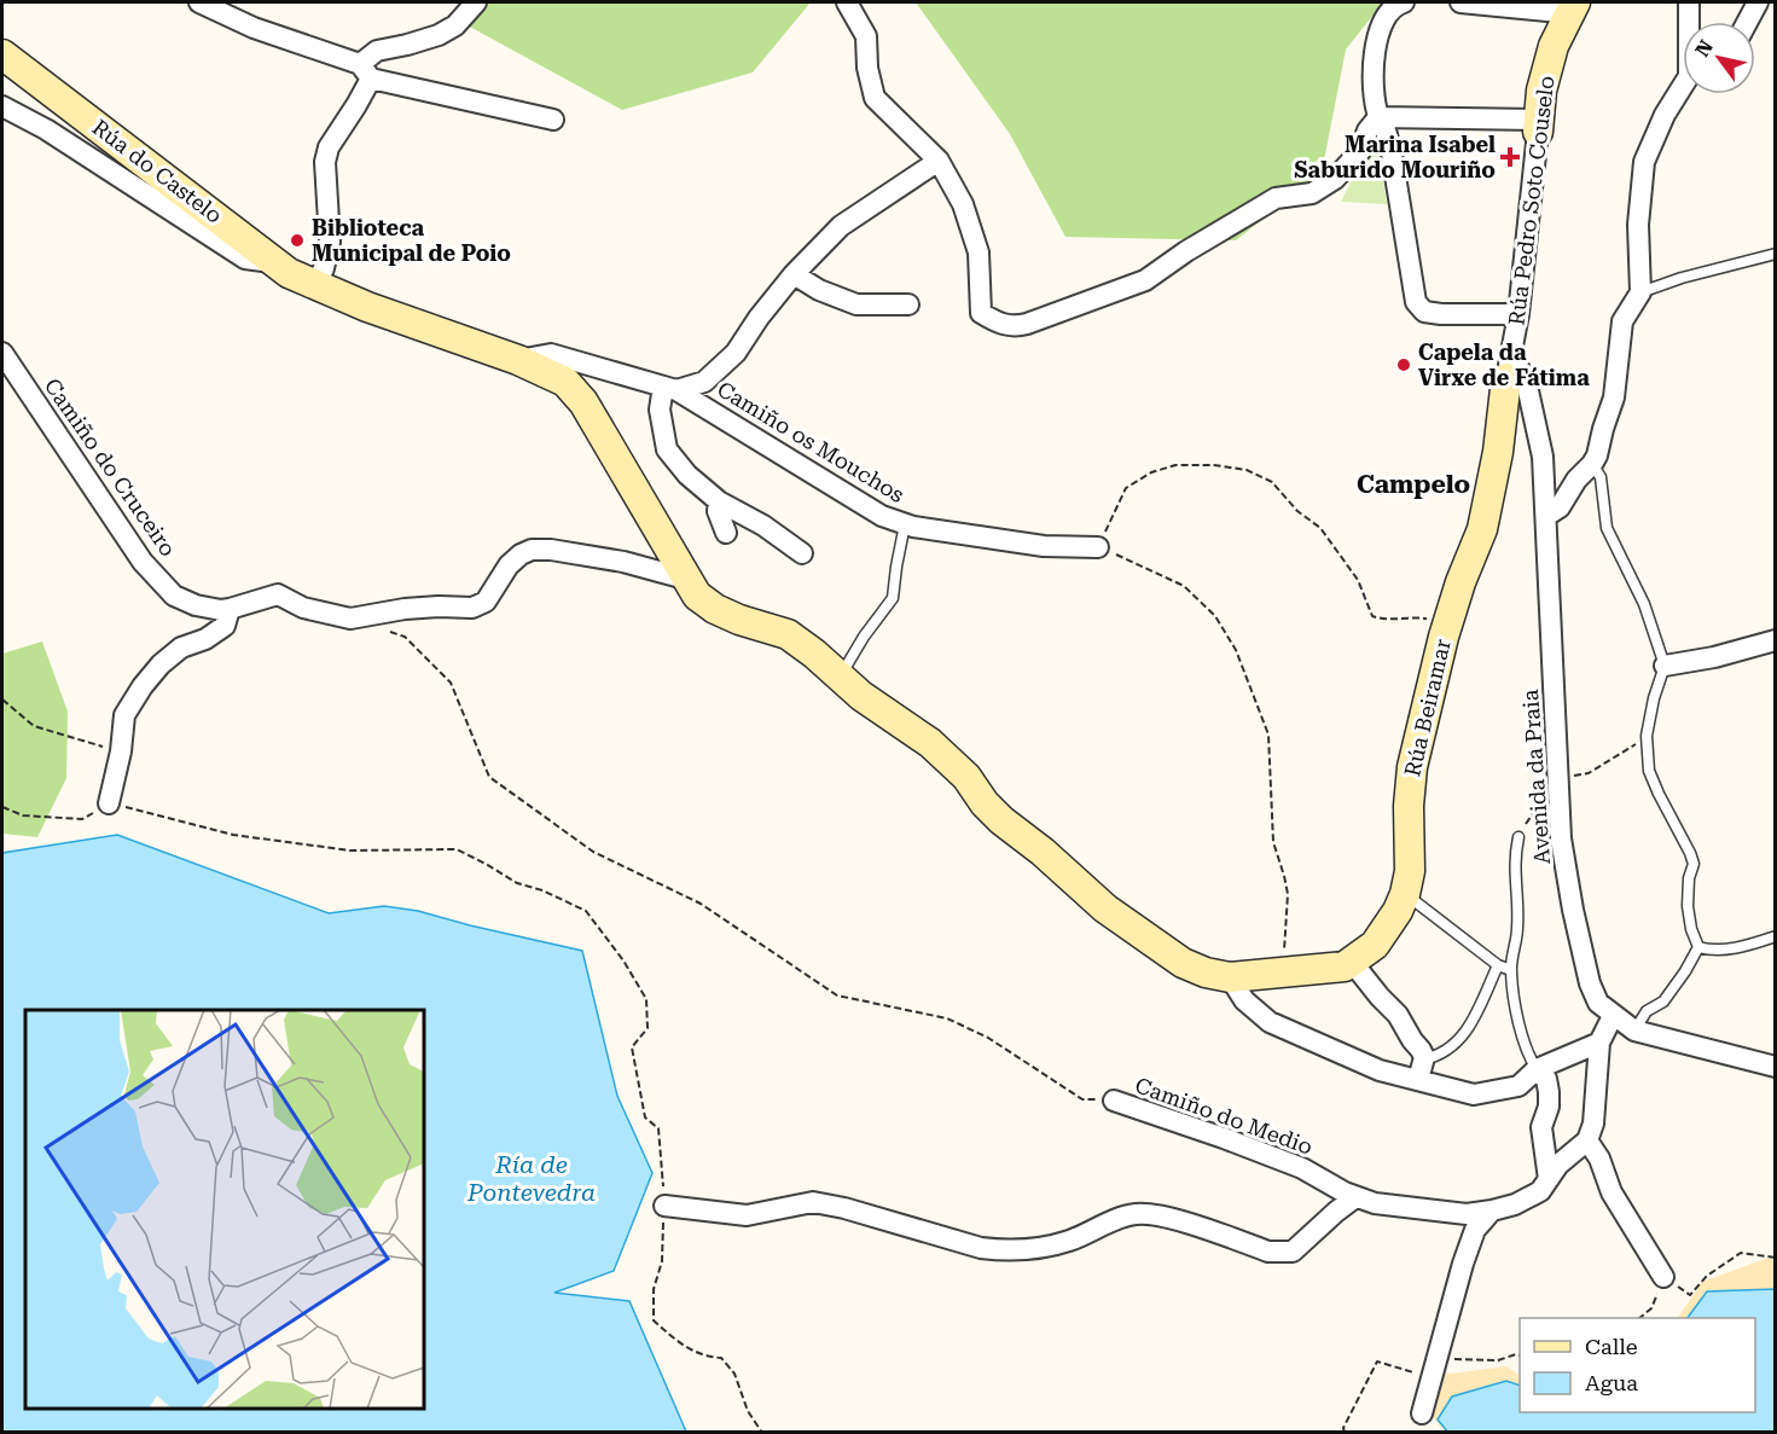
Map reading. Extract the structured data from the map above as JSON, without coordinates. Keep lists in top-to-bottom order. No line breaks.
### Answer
{"streets":{"street":["Rúa do Castelo","Rúa Pedro Soto Couselo","Camiño os Mouchos","Camiño do Cruceiro","Rúa Beiramar","Avenida da Praia","Camiño do Medio"]},"crossings":[["Rúa do Castelo","Camiño os Mouchos"],["Rúa do Castelo","Rúa Beiramar"],["Rúa Pedro Soto Couselo","Rúa Beiramar"],["Rúa Pedro Soto Couselo","Avenida da Praia"],["Rúa Beiramar","Avenida da Praia"]],"districts":["Campelo"],"water":["Ría de Pontevedra"],"places":{"health":["Marina Isabel Saburido Mouriño"],"other":["Biblioteca Municipal de Poio","Capela da Virxe de Fátima"]},"legend":["Calle","Agua"],"north":"top left"}
